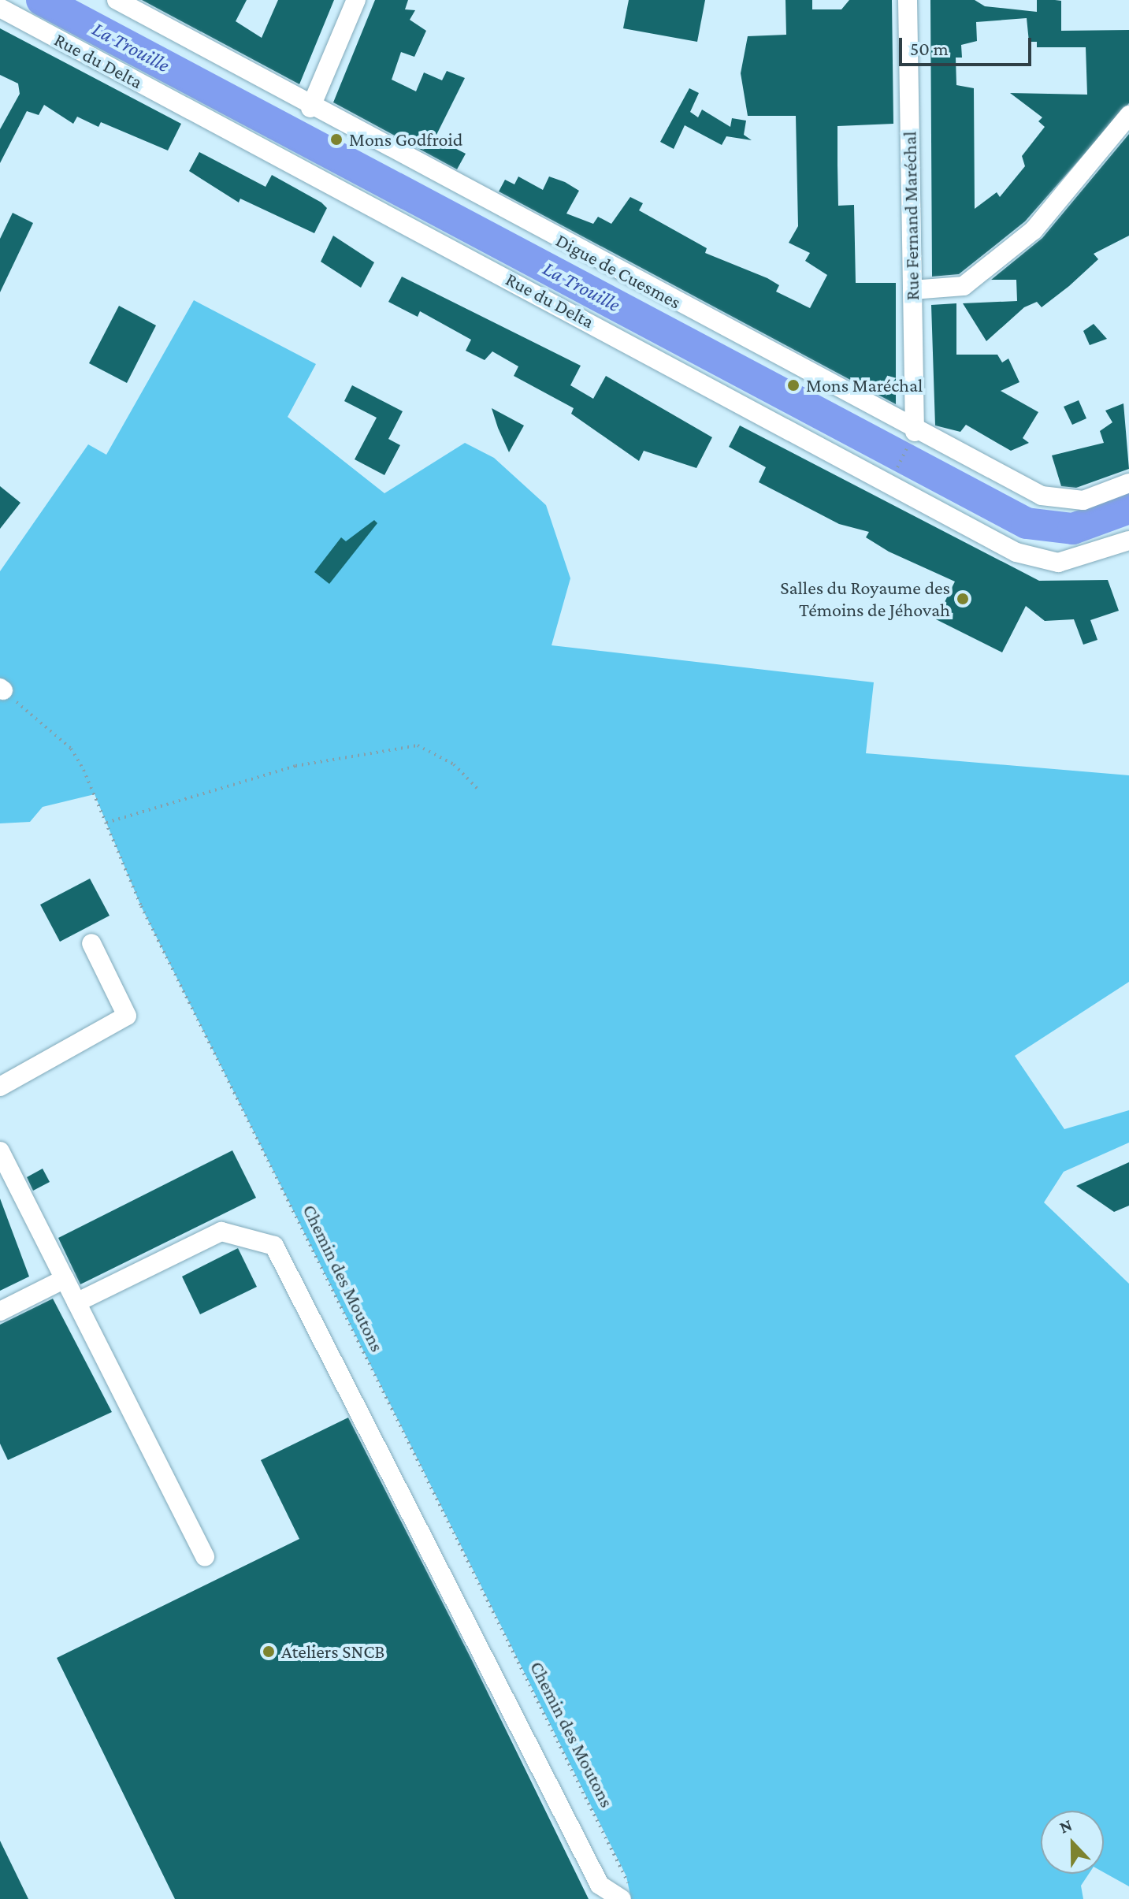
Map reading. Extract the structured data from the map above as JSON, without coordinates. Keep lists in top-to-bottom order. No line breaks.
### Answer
{"streets":{"street":["Rue du Delta","Rue Fernand Maréchal","Digue de Cuesmes"],"path":["Chemin des Moutons"]},"crossings":[["Rue Fernand Maréchal","Digue de Cuesmes"]],"water":["La Trouille"],"places":["Mons Godfroid","Mons Maréchal","Salles du Royaume des Témoins de Jéhovah","Ateliers SNCB"],"scale_bar":"50 m","north":"top"}
